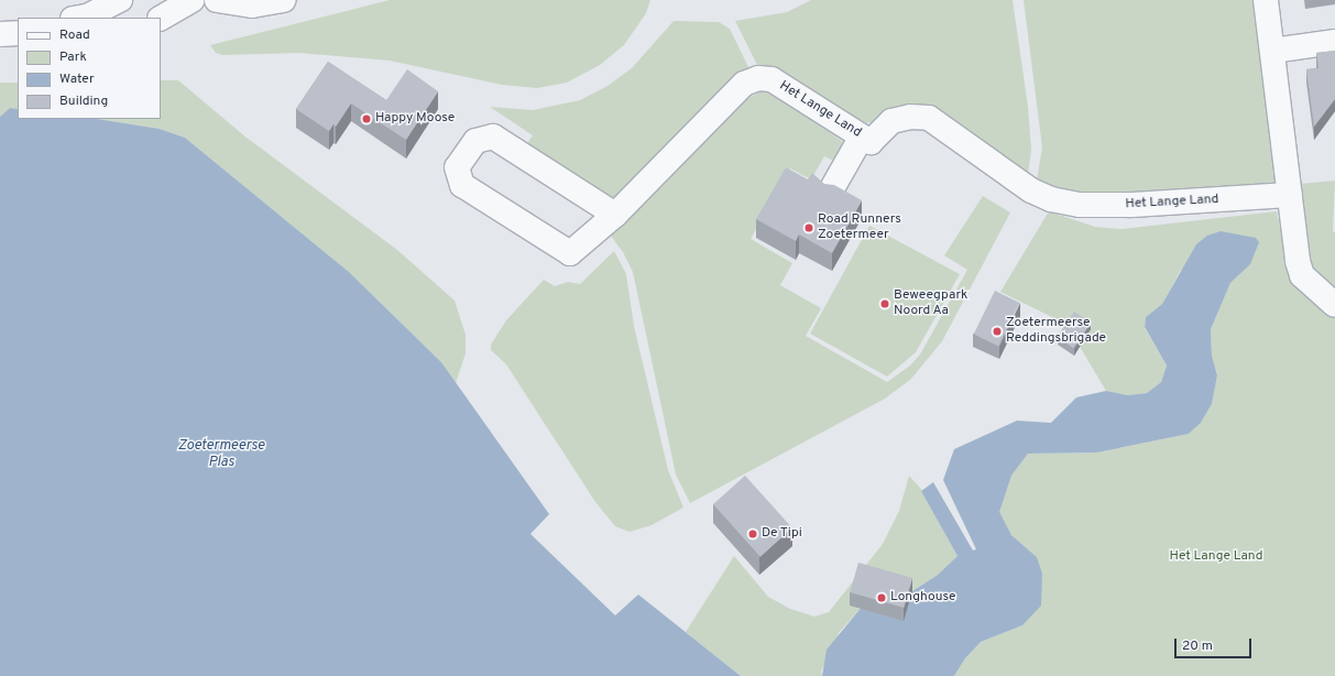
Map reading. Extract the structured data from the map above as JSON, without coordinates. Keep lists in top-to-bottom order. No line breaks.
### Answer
{"streets":{"street":["Het Lange Land"]},"water":["Zoetermeerse Plas"],"parks":["Het Lange Land"],"places":["Happy Moose","Road Runners Zoetermeer","Beweegpark Noord Aa","Zoetermeerse Reddingsbrigade","De Tipi","Longhouse"],"legend":["Road","Park","Water","Building"],"scale_bar":"20 m"}
